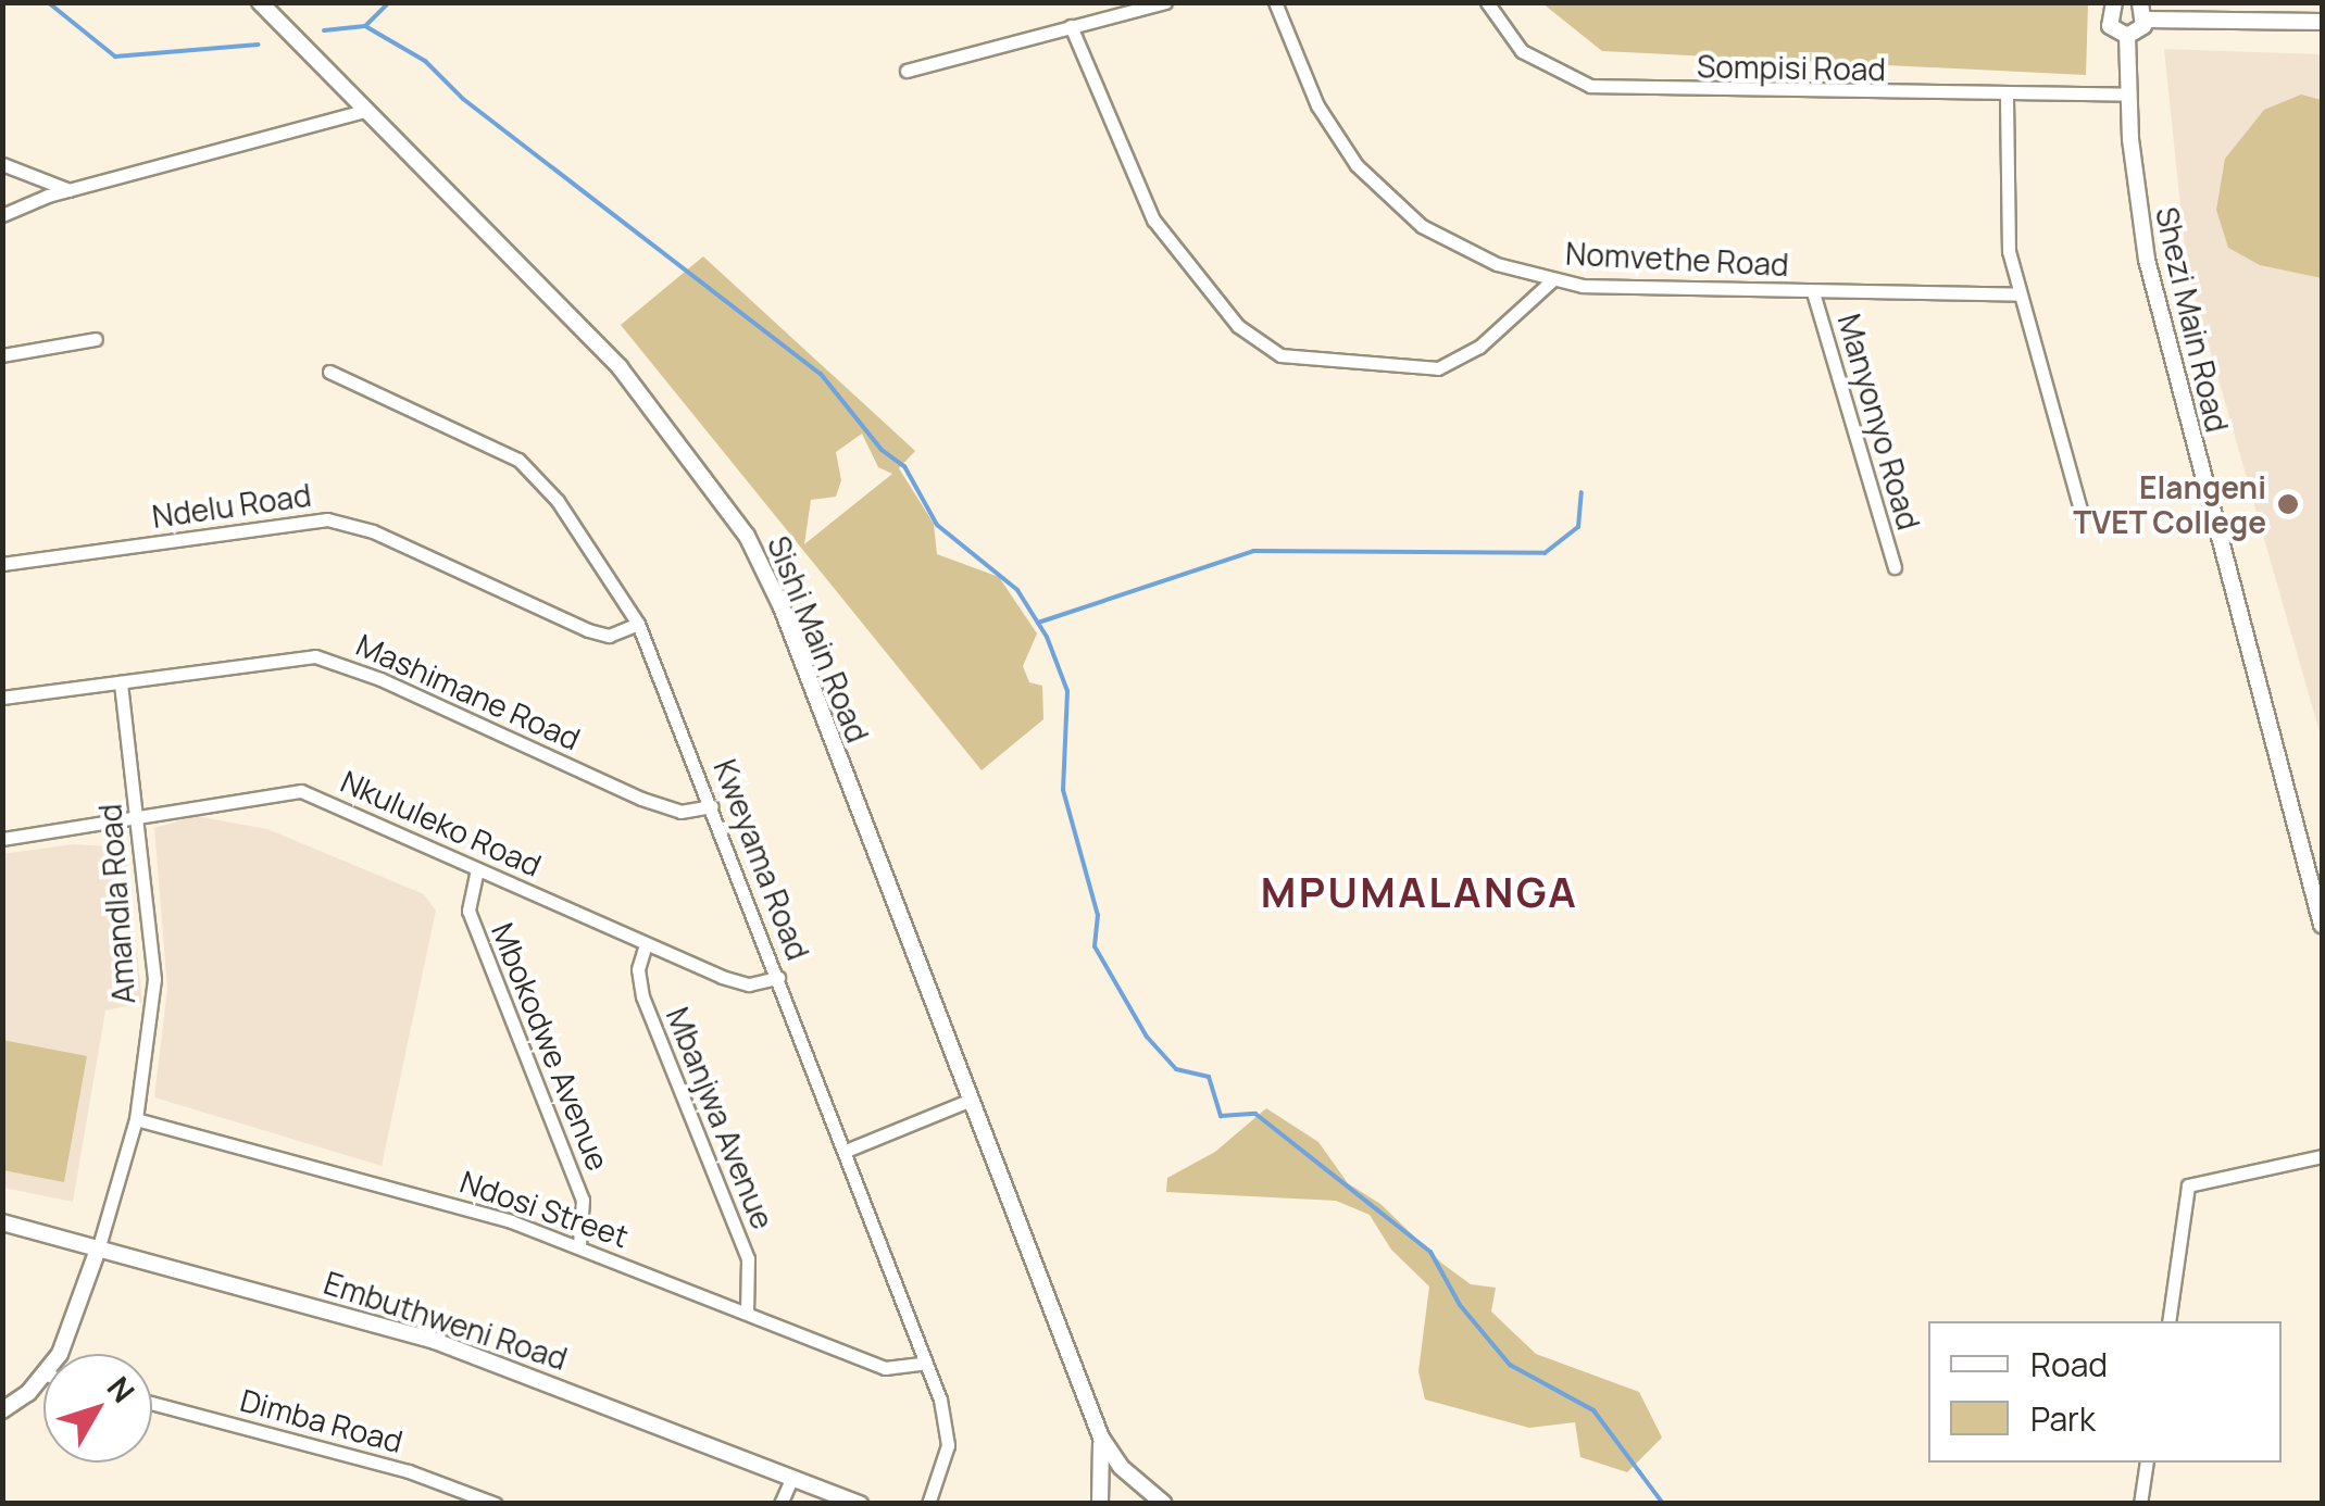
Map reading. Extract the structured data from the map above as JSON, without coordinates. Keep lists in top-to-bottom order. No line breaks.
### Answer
{"streets":{"street":["Sompisi Road","Nomvethe Road","Shezi Main Road","Manyonyo Road","Ndelu Road","Sishi Main Road","Mashimane Road","Nkululeko Road","Kweyama Road","Amandla Road","Mbokodwe Avenue","Mbanjwa Avenue","Ndosi Street","Embuthweni Road","Dimba Road"]},"crossings":[["Sompisi Road","Shezi Main Road"],["Nomvethe Road","Manyonyo Road"],["Ndelu Road","Kweyama Road"],["Mashimane Road","Kweyama Road"],["Mashimane Road","Amandla Road"],["Nkululeko Road","Kweyama Road"],["Nkululeko Road","Amandla Road"],["Nkululeko Road","Mbokodwe Avenue"],["Nkululeko Road","Mbanjwa Avenue"],["Kweyama Road","Ndosi Street"],["Amandla Road","Ndosi Street"],["Amandla Road","Embuthweni Road"],["Mbokodwe Avenue","Ndosi Street"],["Mbanjwa Avenue","Ndosi Street"]],"districts":["MPUMALANGA"],"places":["Elangeni TVET College"],"legend":["Road","Park"],"north":"top right"}
